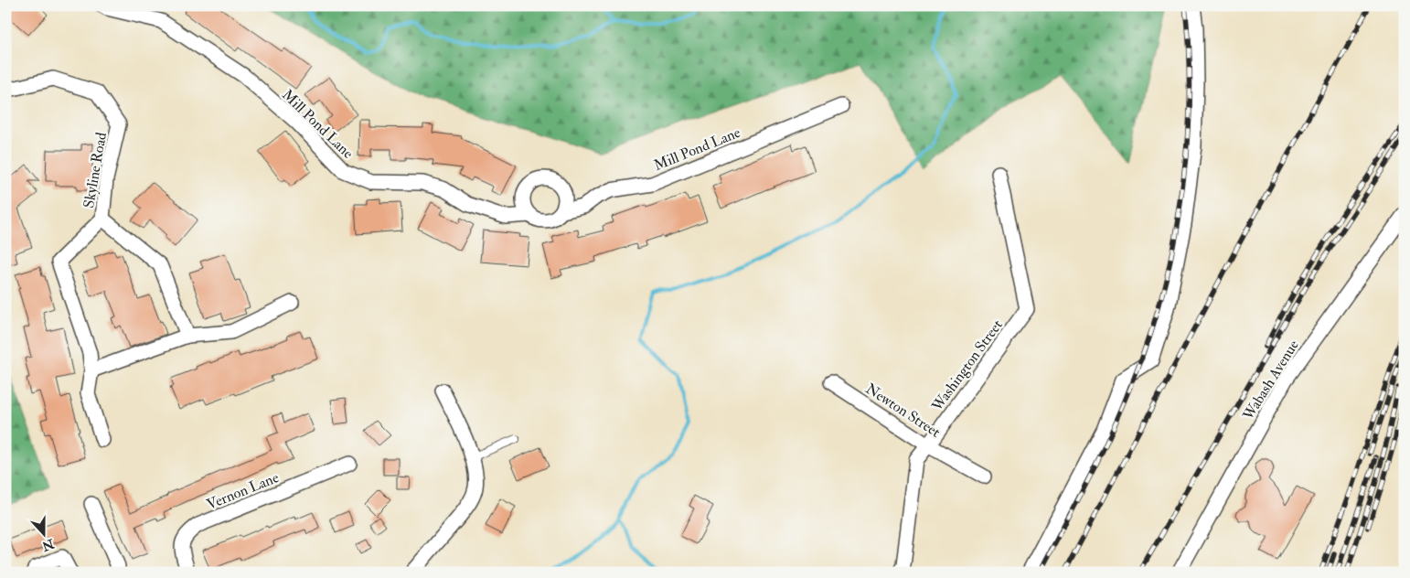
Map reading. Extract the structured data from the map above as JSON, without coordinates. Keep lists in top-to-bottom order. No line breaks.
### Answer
{"streets":{"street":["Mill Pond Lane","Skyline Road","Washington Street","Wabash Avenue","Newton Street","Vernon Lane"]},"crossings":[["Washington Street","Newton Street"]],"north":"bottom"}
